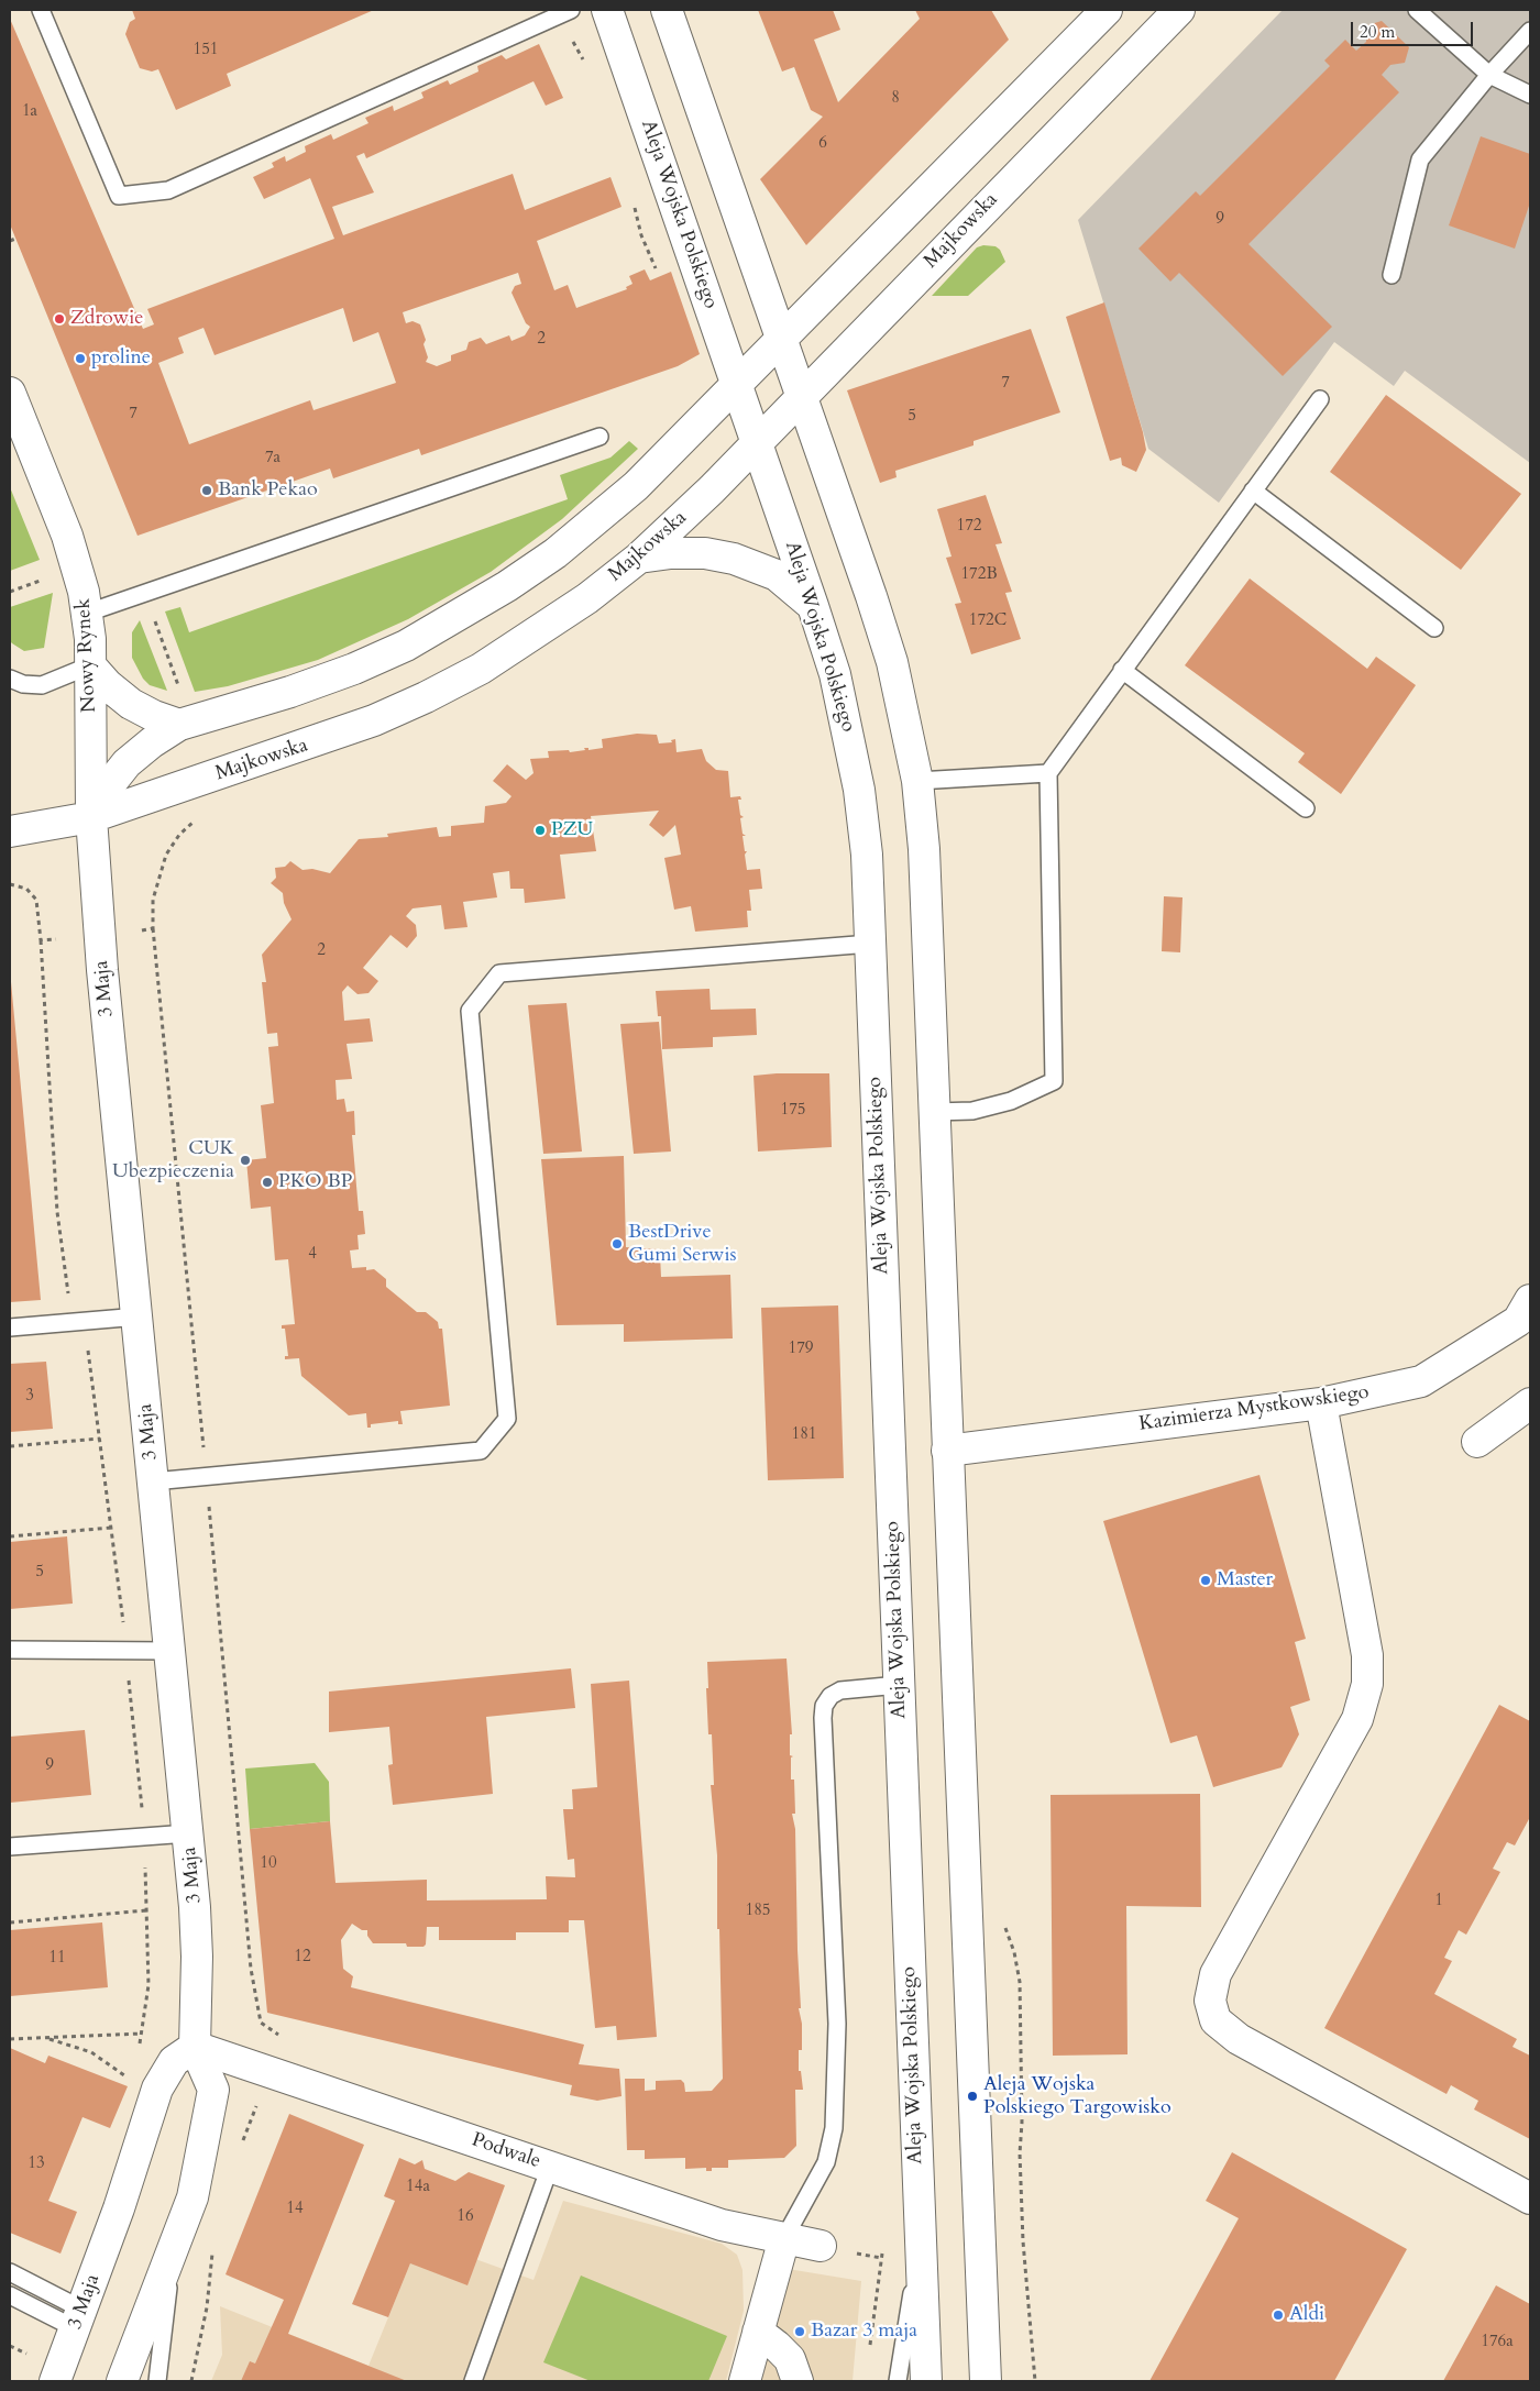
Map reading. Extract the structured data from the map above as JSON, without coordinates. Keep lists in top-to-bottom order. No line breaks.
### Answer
{"streets":{"street":["Aleja Wojska Polskiego","Majkowska","Nowy Rynek","3 Maja","Kazimierza Mystkowskiego","Podwale"]},"crossings":[["Aleja Wojska Polskiego","Majkowska"],["Majkowska","Nowy Rynek"],["Majkowska","3 Maja"],["Nowy Rynek","3 Maja"],["3 Maja","Podwale"]],"places":["Zdrowie","proline","Bank Pekao","PZU","CUK Ubezpieczenia","PKO BP","BestDrive Gumi Serwis","Master","Aleja Wojska Polskiego Targowisko","Aldi","Bazar 3 maja"],"house_numbers":["151","8","1a","6","9","2","7","7","5","7a","172","172B","172C","2","175","4","179","3","181","5","9","10","1","185","12","11","13","14a","14","16","176a"],"scale_bar":"20 m"}
